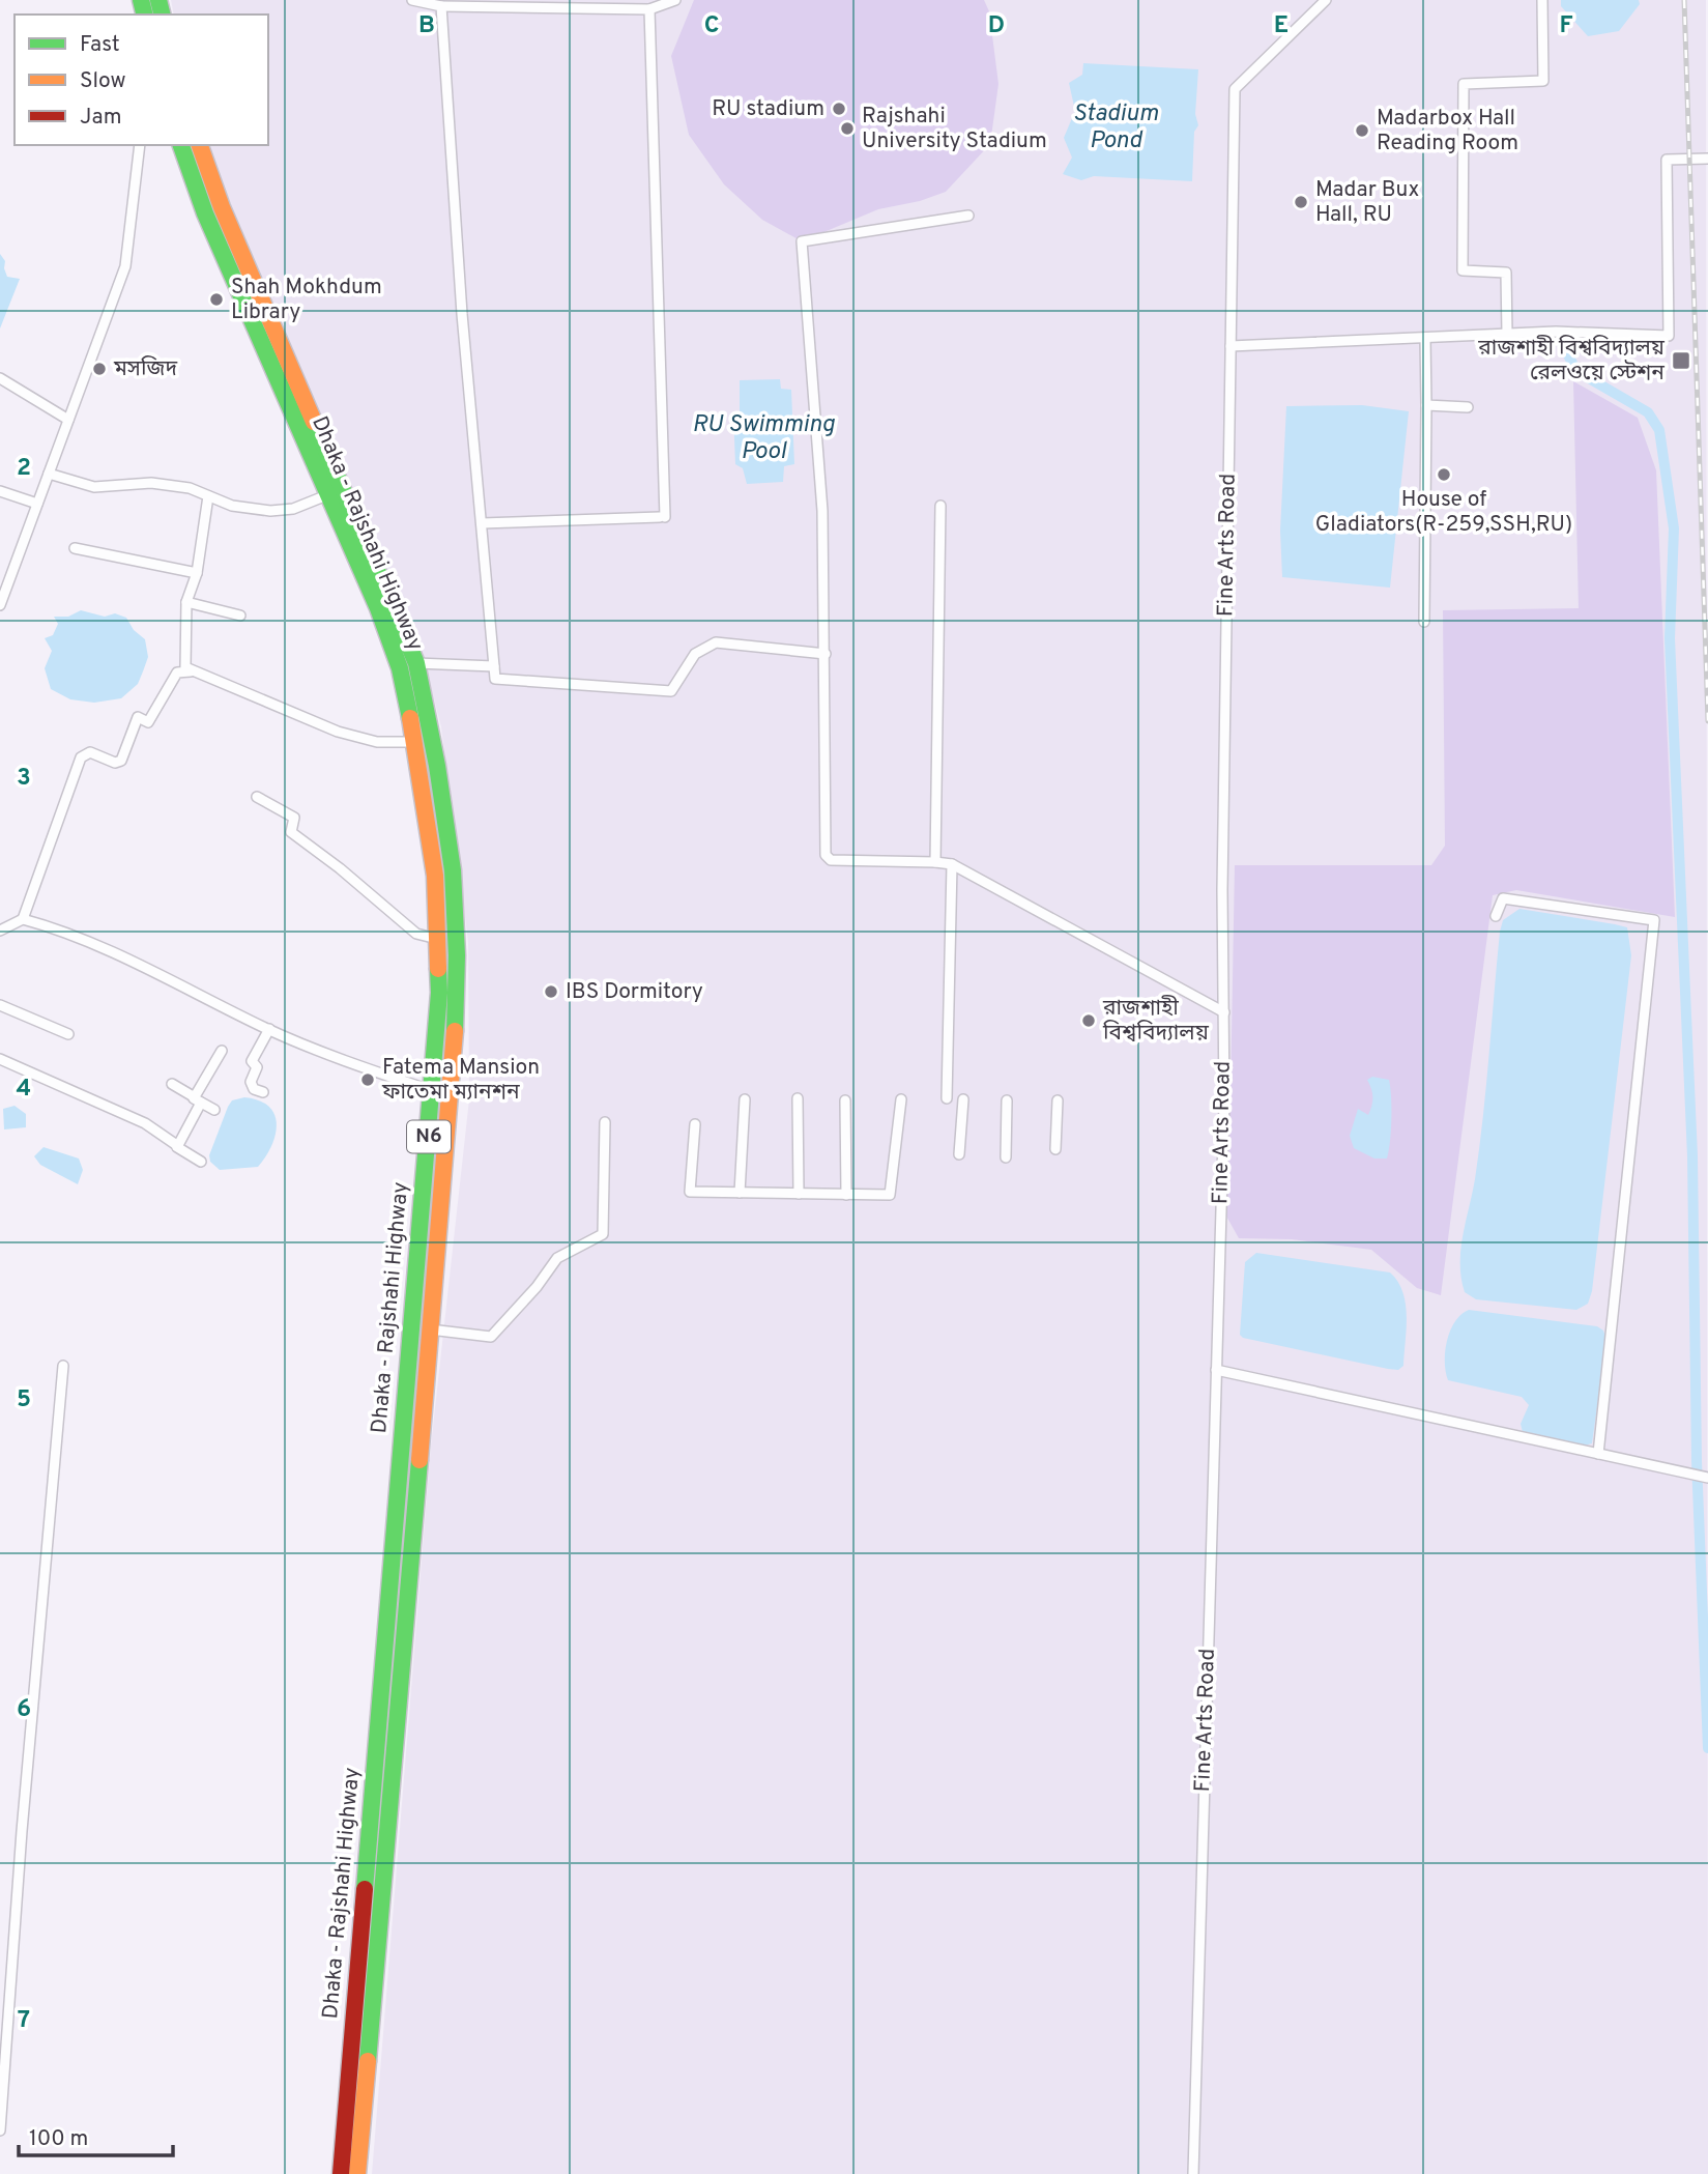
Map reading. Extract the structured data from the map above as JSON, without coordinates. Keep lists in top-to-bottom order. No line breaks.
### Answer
{"streets":{"highway":["Dhaka - Rajshahi Highway","N6"],"street":["Fine Arts Road"]},"water":["Stadium Pond","RU Swimming Pool"],"places":{"other":["RU stadium","Rajshahi University Stadium","Madarbox Hall Reading Room","Madar Bux Hall, RU","Shah Mokhdum Library","মসজিদ","House of Gladiators(R-259,SSH,RU)","IBS Dormitory","রাজশাহী বিশ্ববিদ্যালয়","Fatema Mansion ফাতেমা ম্যানশন"],"transit":["রাজশাহী বিশ্ববিদ্যালয় রেলওয়ে স্টেশন"]},"legend":["Fast","Slow","Jam"],"scale_bar":"100 m","grid":{"columns":["B","C","D","E","F"],"rows":["2","3","4","5","6","7"]}}
